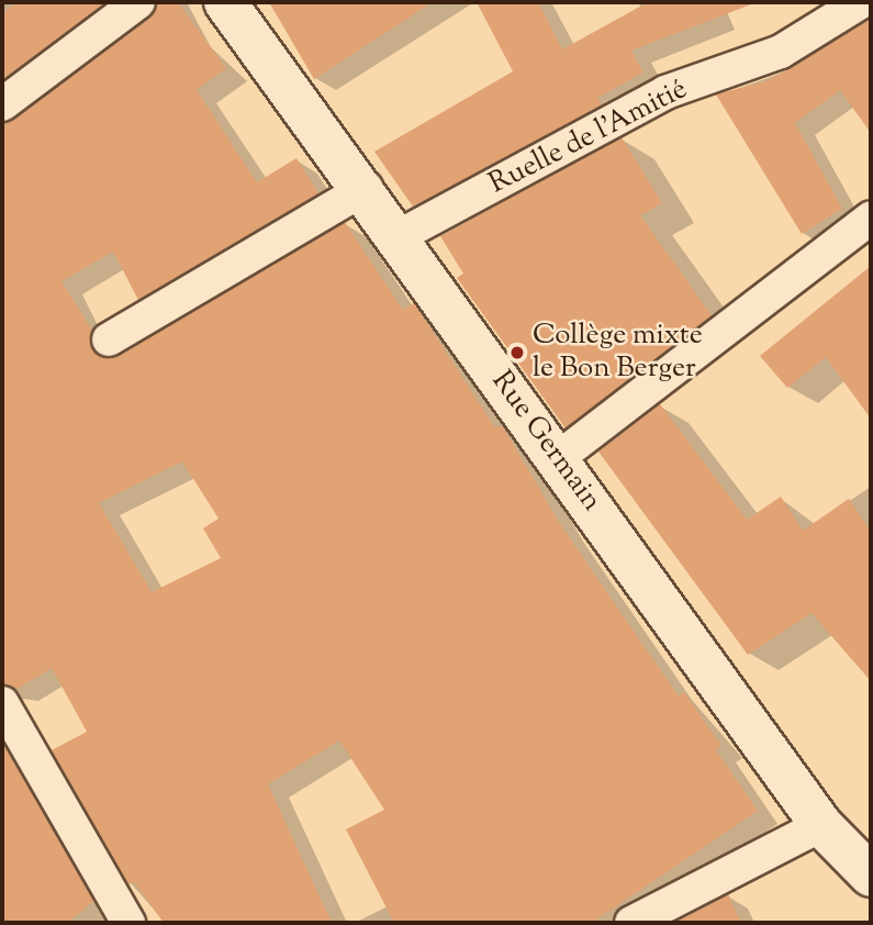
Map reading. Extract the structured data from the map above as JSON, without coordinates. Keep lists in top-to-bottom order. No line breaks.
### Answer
{"streets":{"street":["Ruelle de l'Amitié","Rue Germain"]},"crossings":[["Ruelle de l'Amitié","Rue Germain"]],"places":["Collège mixte le Bon Berger"]}
